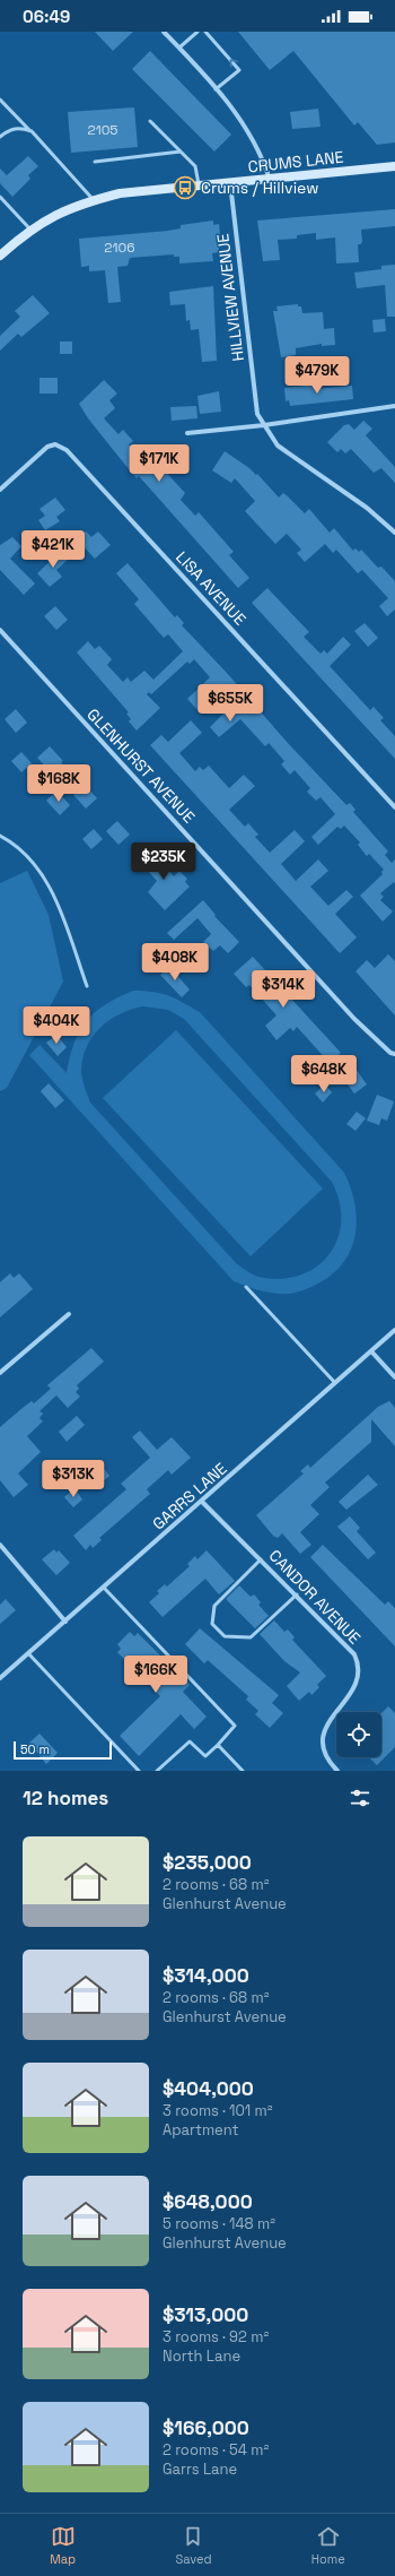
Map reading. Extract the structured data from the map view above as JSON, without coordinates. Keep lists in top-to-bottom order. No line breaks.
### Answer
{"streets":{"main road":["CRUMS LANE"],"street":["HILLVIEW AVENUE","LISA AVENUE","GLENHURST AVENUE","GARRS LANE","CANDOR AVENUE"]},"crossings":[["CRUMS LANE","HILLVIEW AVENUE"],["GARRS LANE","CANDOR AVENUE"]],"places":{"bus stop":["Crums / Hillview"]},"house_numbers":["2105","2106"],"scale_bar":"50 m","page":{"status":"06:49","price":["$479K","$171K","$421K","$655K","$168K","$235K","$408K","$314K","$404K","$648K","$313K","$166K"],"scale":"50 m","heading":"12 homes","list":[{"name":"$235,000","note":"2 rooms · 68 m² · Glenhurst Avenue"},{"name":"$314,000","note":"2 rooms · 68 m² · Glenhurst Avenue"},{"name":"$404,000","note":"3 rooms · 101 m² · Apartment"},{"name":"$648,000","note":"5 rooms · 148 m² · Glenhurst Avenue"},{"name":"$313,000","note":"3 rooms · 92 m² · North Lane"},{"name":"$166,000","note":"2 rooms · 54 m² · Garrs Lane"}],"tabs":["Map","Saved","Home"]}}
